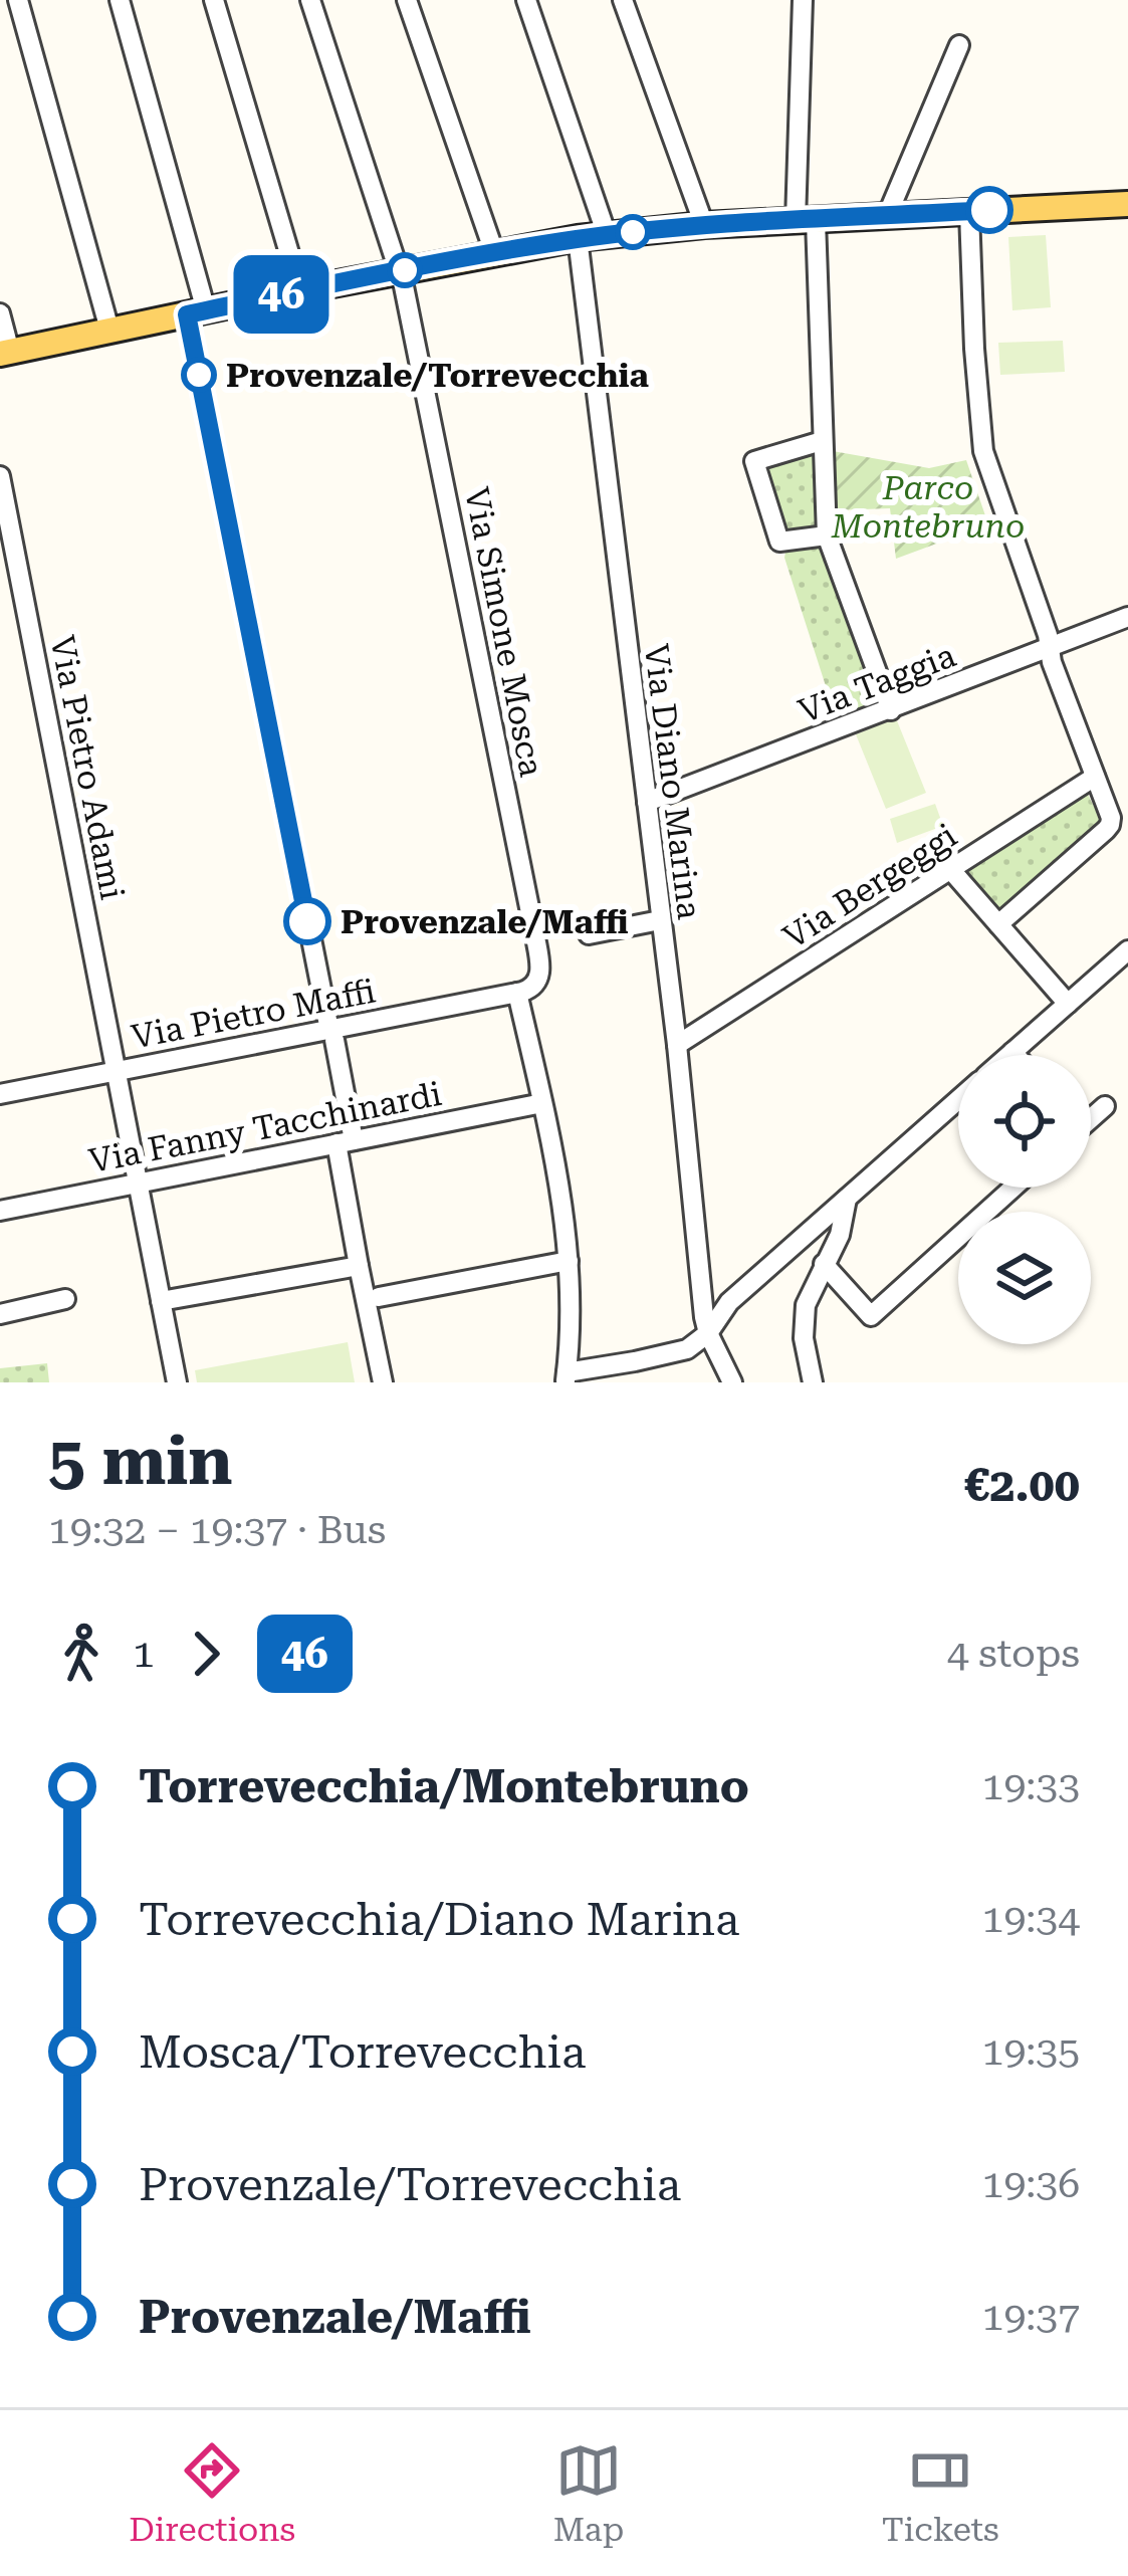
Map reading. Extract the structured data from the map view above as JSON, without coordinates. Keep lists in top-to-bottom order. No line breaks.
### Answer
{"streets":{"street":["Via Simone Mosca","Via Taggia","Via Pietro Adami","Via Diano Marina","Via Bergeggi","Via Pietro Maffi","Via Fanny Tacchinardi"]},"crossings":[["Via Simone Mosca","Via Pietro Maffi"],["Via Taggia","Via Diano Marina"],["Via Pietro Adami","Via Pietro Maffi"],["Via Pietro Adami","Via Fanny Tacchinardi"],["Via Diano Marina","Via Bergeggi"]],"parks":["Parco Montebruno"],"places":["Provenzale/Torrevecchia","Provenzale/Maffi"],"lines":["bus line 46"],"page":{"on_map":"46","heading":["5 min","19:32 – 19:37 · Bus","€2.00"],"legs":["1","46","4 stops"],"list":[{"name":"Torrevecchia/Montebruno","value":"19:33"},{"name":"Torrevecchia/Diano Marina","value":"19:34"},{"name":"Mosca/Torrevecchia","value":"19:35"},{"name":"Provenzale/Torrevecchia","value":"19:36"},{"name":"Provenzale/Maffi","value":"19:37"}],"tabs":["Directions","Map","Tickets"]}}
